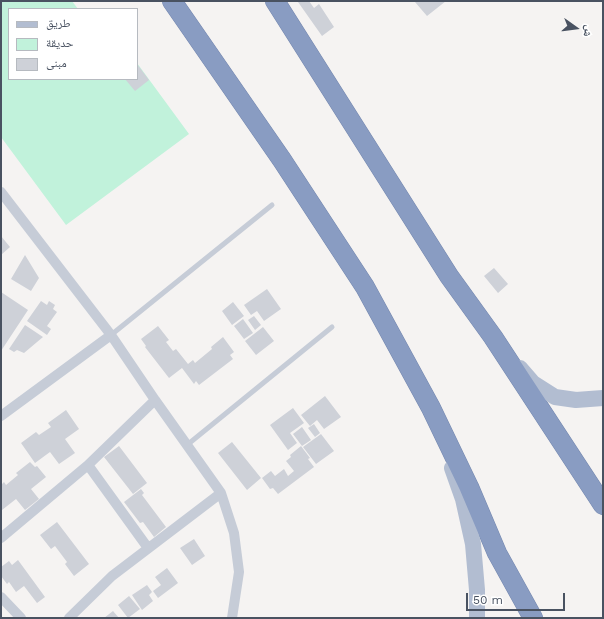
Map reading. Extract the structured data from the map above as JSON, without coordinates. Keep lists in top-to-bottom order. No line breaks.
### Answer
{"legend":["طريق","حديقة","مبنى"],"scale_bar":"50 m","north":"right"}
